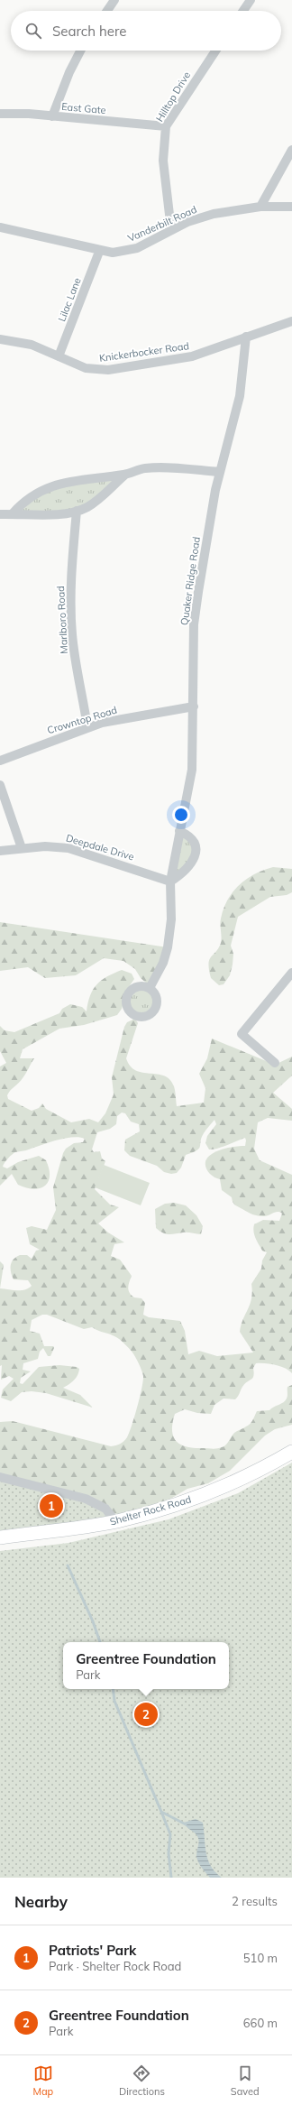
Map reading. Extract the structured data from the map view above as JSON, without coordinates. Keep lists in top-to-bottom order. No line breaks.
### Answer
{"streets":{"main road":["Shelter Rock Road"],"street":["Hilltop Drive","East Gate","Vanderbilt Road","Lilac Lane","Knickerbocker Road","Quaker Ridge Road","Marlboro Road","Crowntop Road","Deepdale Drive"]},"crossings":[["Hilltop Drive","East Gate"],["Hilltop Drive","Vanderbilt Road"],["Vanderbilt Road","Lilac Lane"],["Lilac Lane","Knickerbocker Road"],["Knickerbocker Road","Quaker Ridge Road"],["Quaker Ridge Road","Crowntop Road"],["Quaker Ridge Road","Deepdale Drive"],["Marlboro Road","Crowntop Road"]],"page":{"search":"Search here","pins":["1","2"],"popup":["Greentree Foundation","Park"],"heading":["Nearby","2 results"],"list":[{"mark":"1","name":"Patriots' Park","note":"Park · Shelter Rock Road","value":"510 m"},{"mark":"2","name":"Greentree Foundation","note":"Park","value":"660 m"}],"nav":["Map","Directions","Saved"]}}
